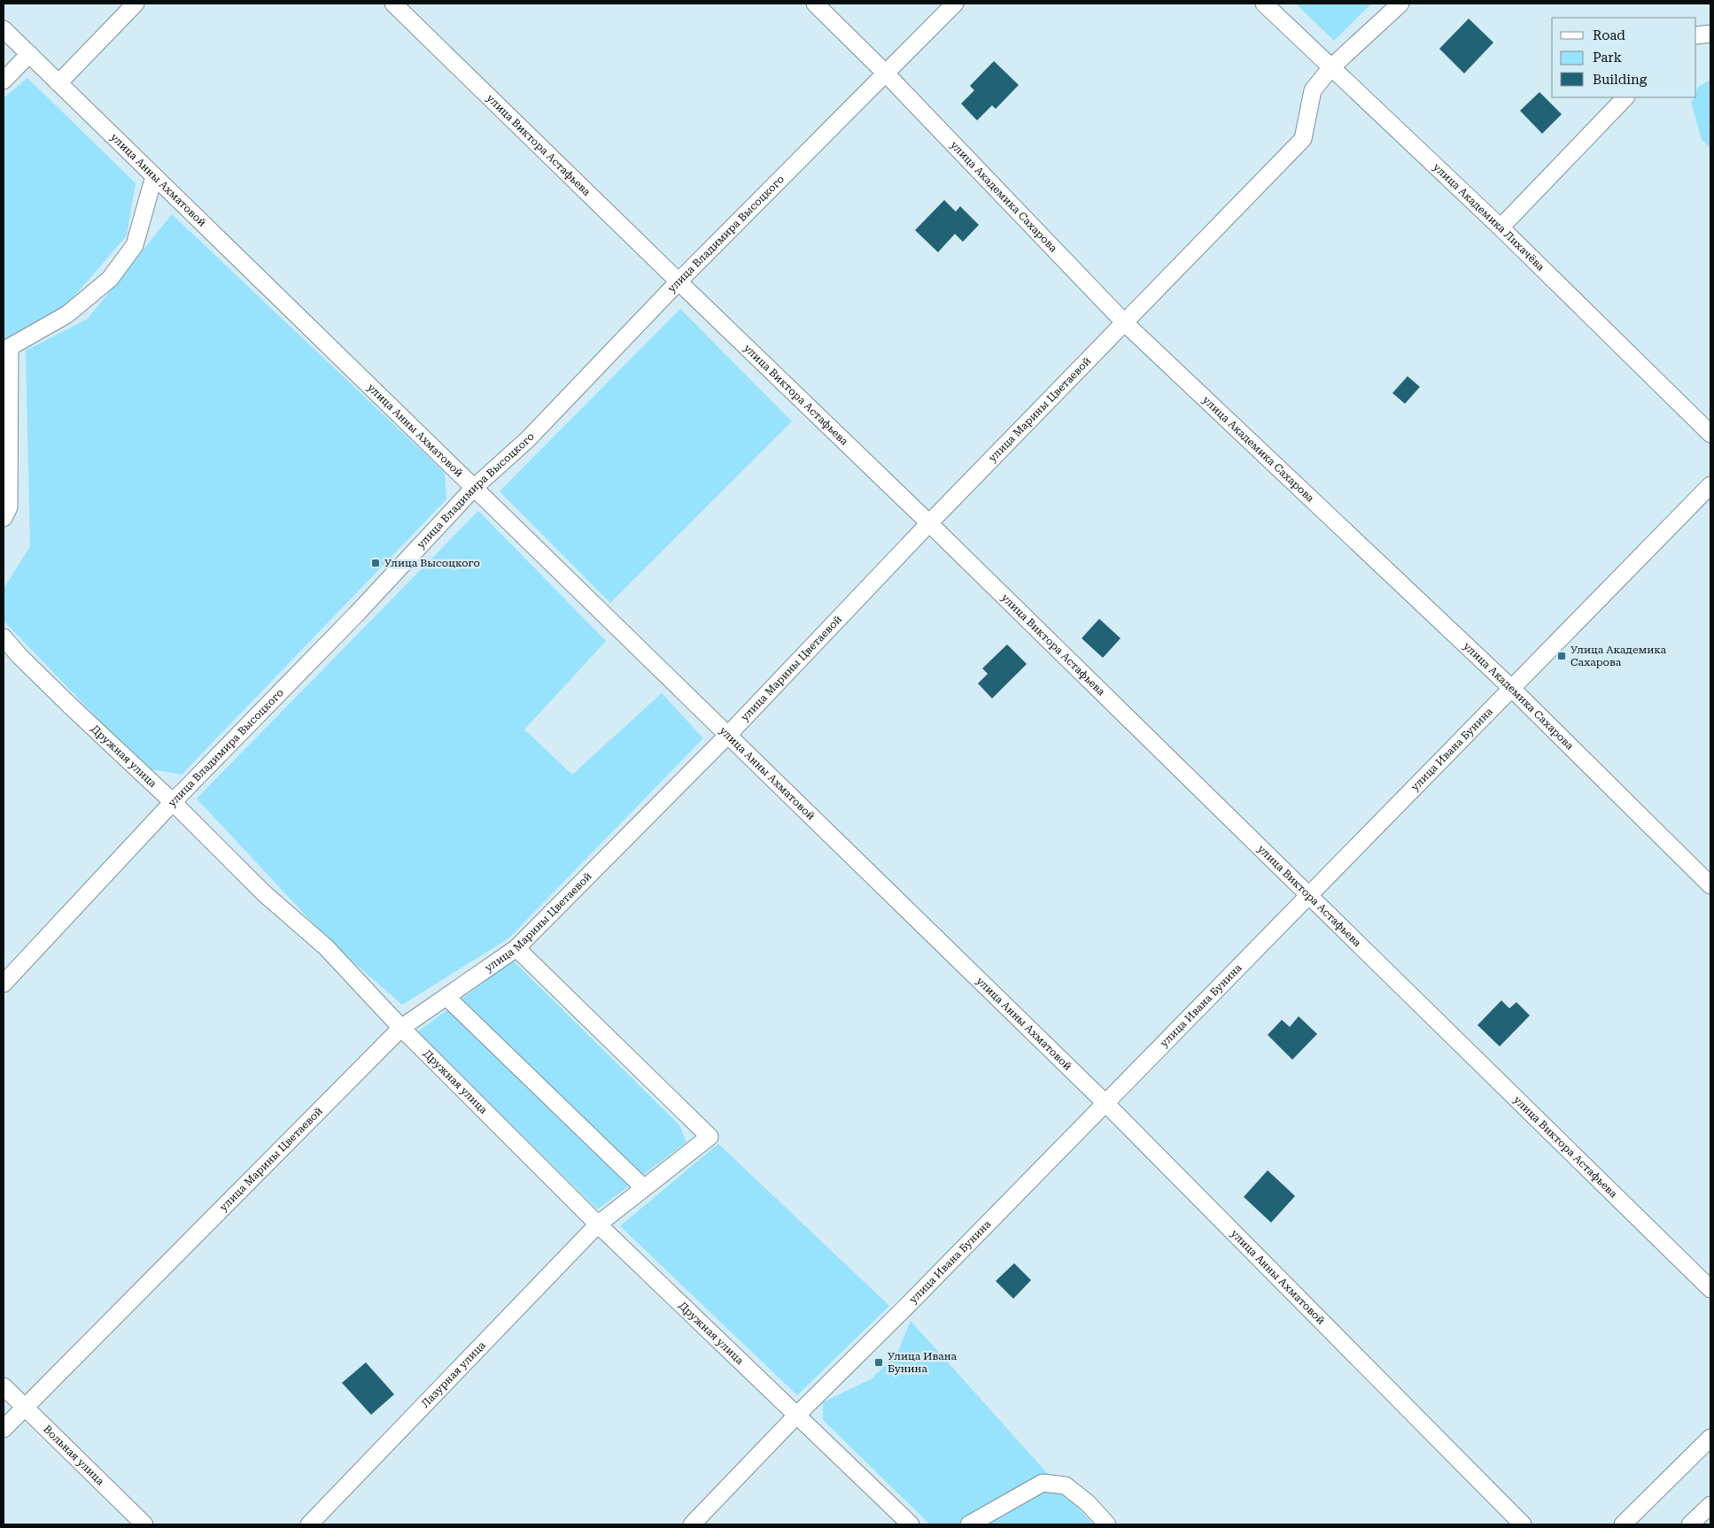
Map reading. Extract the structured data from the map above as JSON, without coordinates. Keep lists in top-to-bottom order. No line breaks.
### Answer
{"streets":{"street":["улица Виктора Астафьева","улица Анны Ахматовой","улица Академика Сахарова","улица Академика Лихачёва","улица Владимира Высоцкого","улица Марины Цветаевой","улица Ивана Бунина","Дружная улица","Лазурная улица","Вольная улица"]},"crossings":[["улица Виктора Астафьева","улица Владимира Высоцкого"],["улица Виктора Астафьева","улица Марины Цветаевой"],["улица Виктора Астафьева","улица Ивана Бунина"],["улица Анны Ахматовой","улица Владимира Высоцкого"],["улица Анны Ахматовой","улица Марины Цветаевой"],["улица Анны Ахматовой","улица Ивана Бунина"],["улица Академика Сахарова","улица Владимира Высоцкого"],["улица Академика Сахарова","улица Марины Цветаевой"],["улица Академика Сахарова","улица Ивана Бунина"],["улица Академика Лихачёва","улица Марины Цветаевой"],["улица Владимира Высоцкого","Дружная улица"],["улица Марины Цветаевой","Дружная улица"],["улица Марины Цветаевой","Лазурная улица"],["улица Марины Цветаевой","Вольная улица"],["улица Ивана Бунина","Дружная улица"],["Дружная улица","Лазурная улица"]],"places":{"transit":["Улица Высоцкого","Улица Академика Сахарова","Улица Ивана Бунина"]},"legend":["Road","Park","Building"]}
